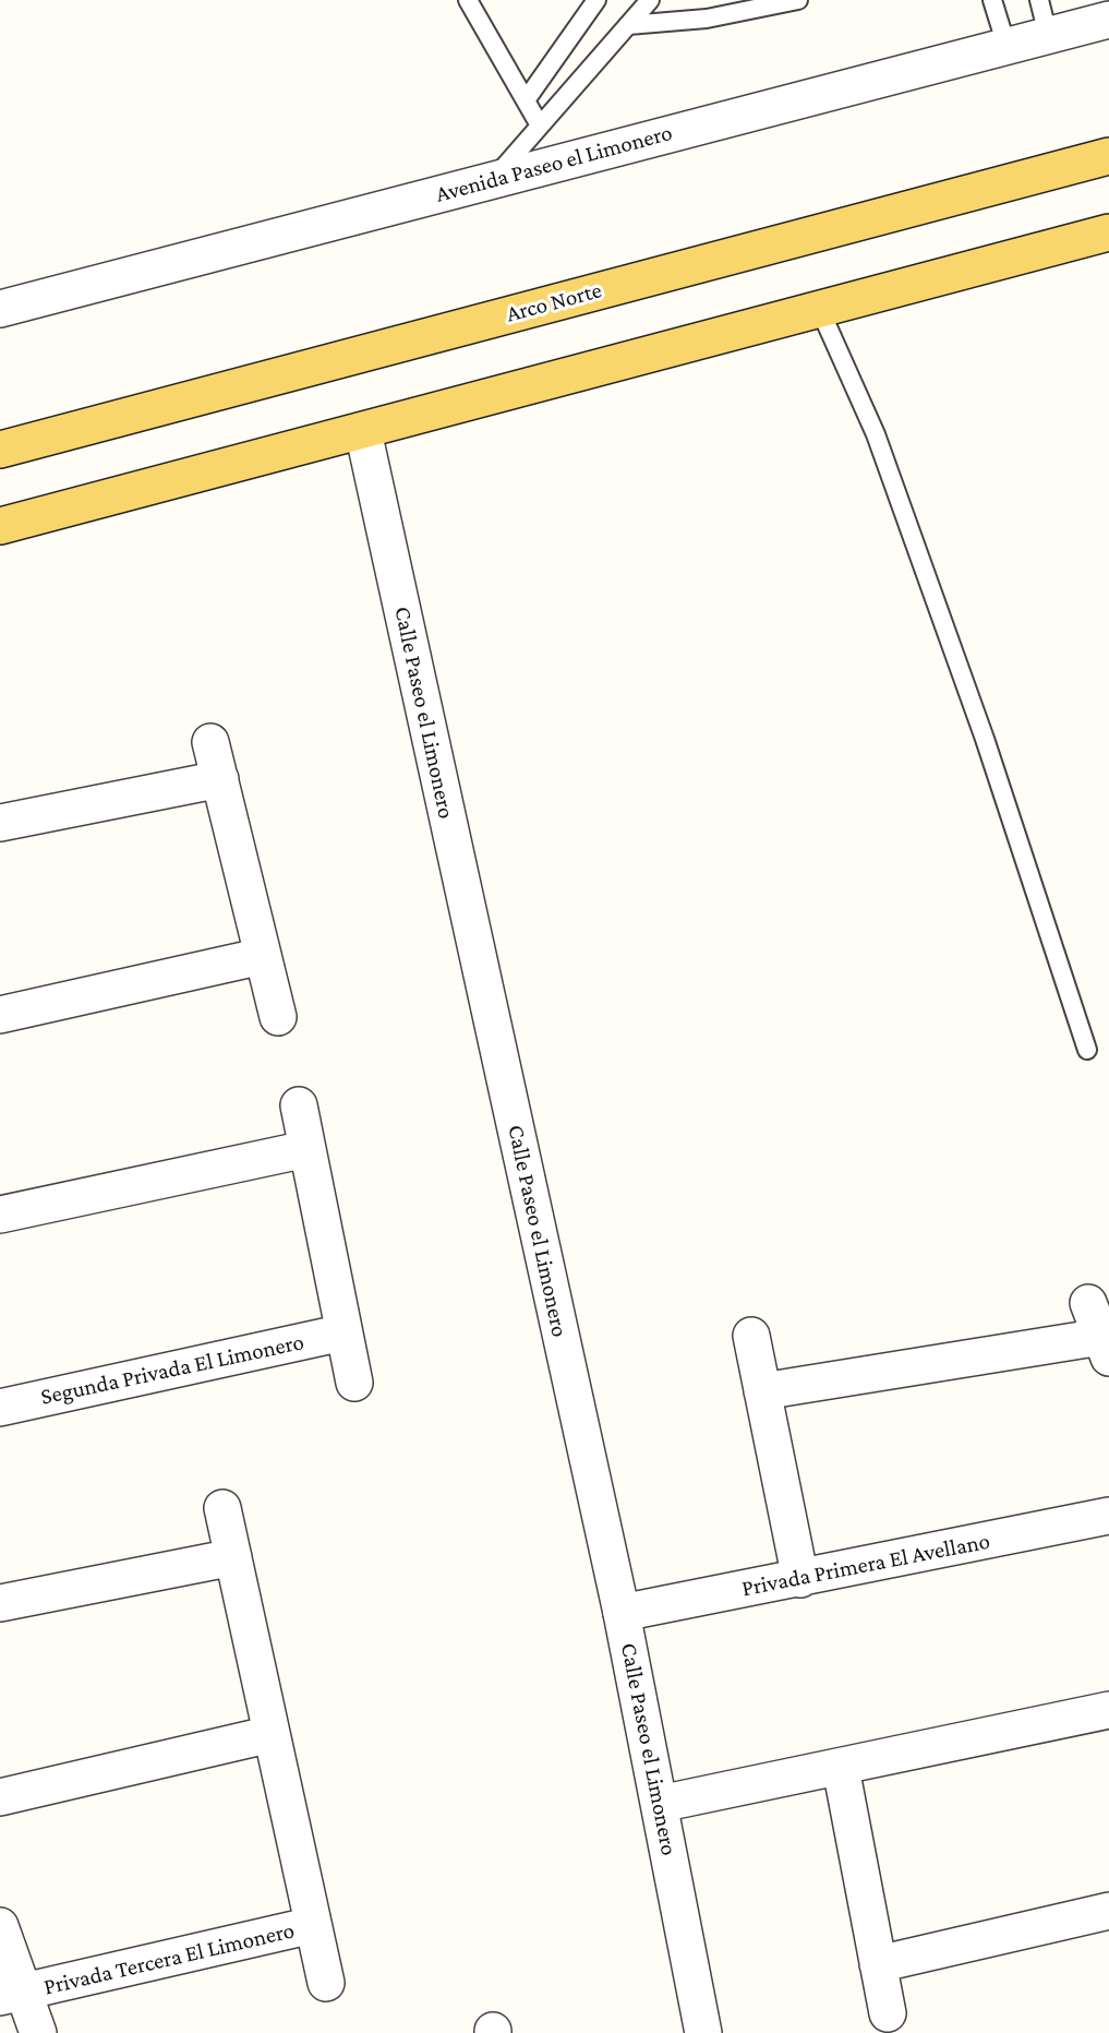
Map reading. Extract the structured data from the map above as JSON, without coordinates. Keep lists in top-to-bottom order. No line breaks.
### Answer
{"streets":{"main road":["Arco Norte"],"street":["Avenida Paseo el Limonero","Calle Paseo el Limonero","Segunda Privada El Limonero","Privada Primera El Avellano","Privada Tercera El Limonero"]},"crossings":[["Calle Paseo el Limonero","Privada Primera El Avellano"]]}
